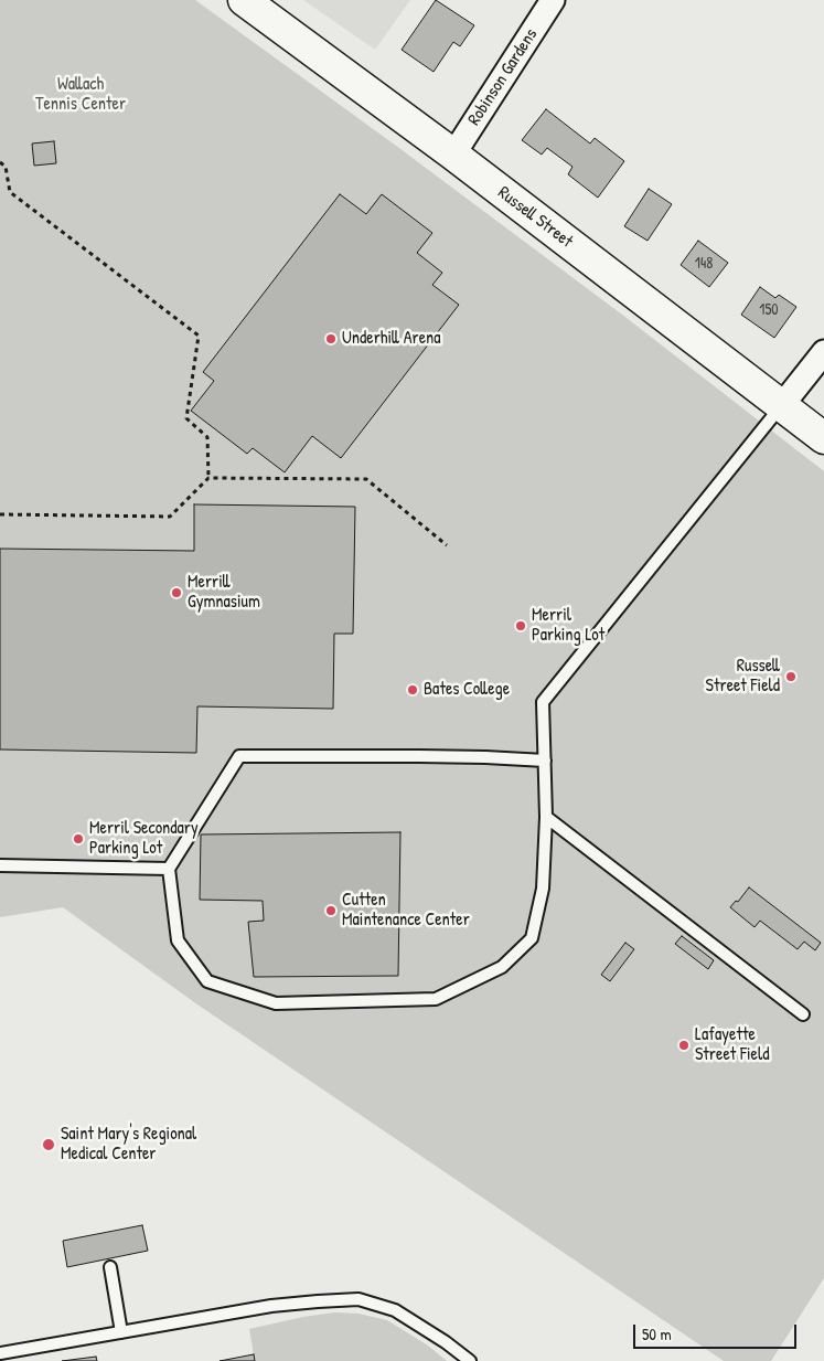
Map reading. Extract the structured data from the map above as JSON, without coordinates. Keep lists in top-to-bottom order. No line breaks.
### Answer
{"streets":{"main road":["Russell Street"],"street":["Robinson Gardens"]},"crossings":[["Robinson Gardens","Russell Street"]],"parks":["Wallach Tennis Center"],"places":["Underhill Arena","Merrill Gymnasium","Merril Parking Lot","Russell Street Field","Bates College","Merril Secondary Parking Lot","Cutten Maintenance Center","Lafayette Street Field","Saint Mary's Regional Medical Center"],"house_numbers":["148","150"],"scale_bar":"50 m"}
